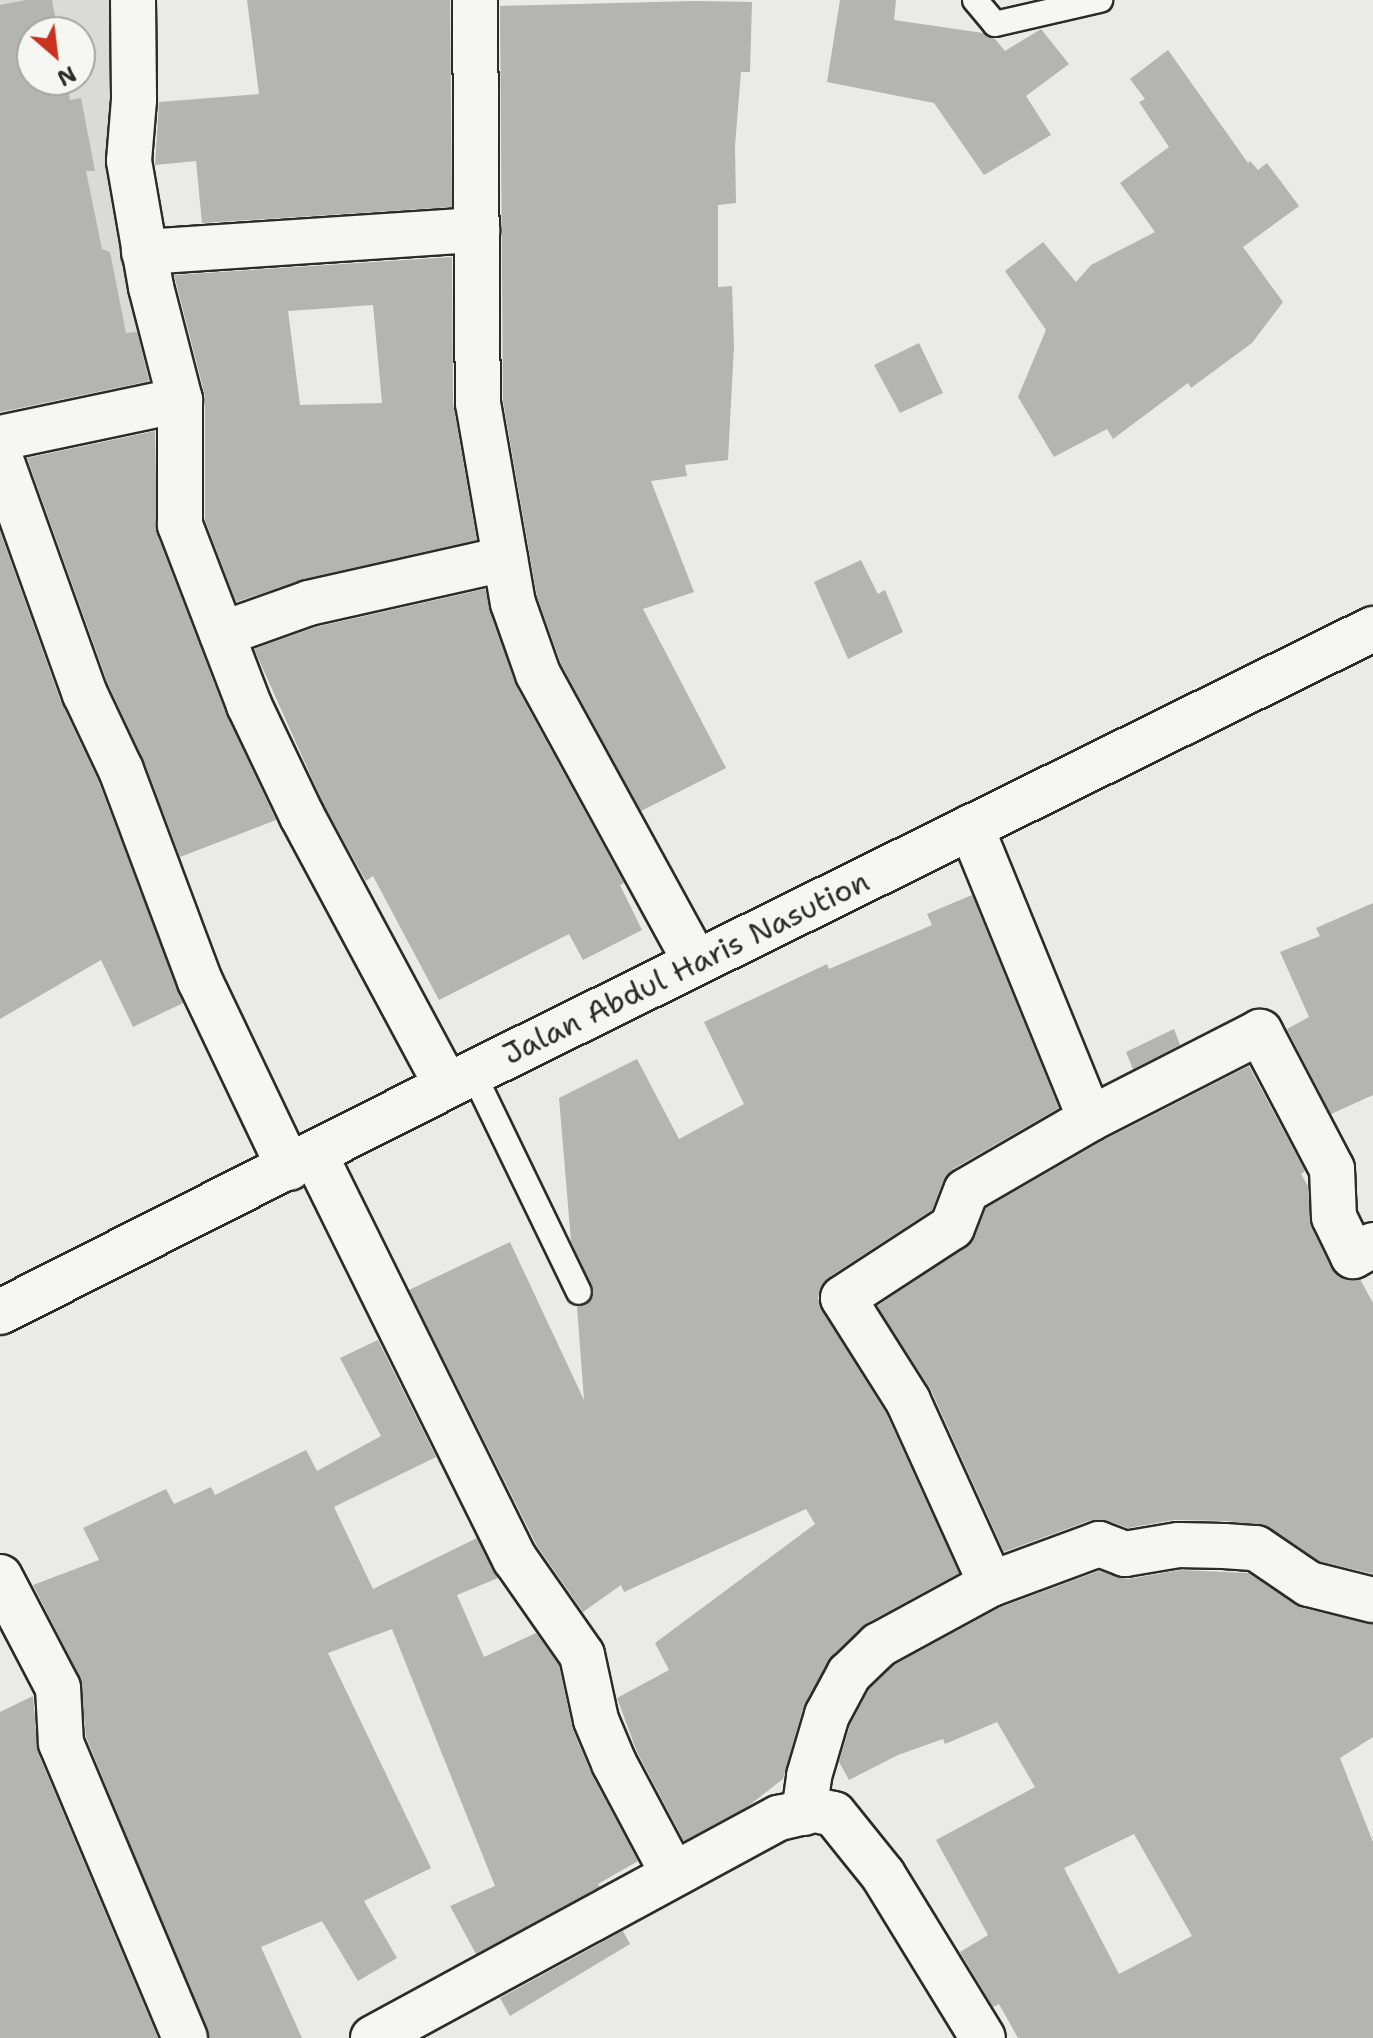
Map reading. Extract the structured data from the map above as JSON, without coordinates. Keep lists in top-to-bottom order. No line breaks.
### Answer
{"streets":{"main road":["Jalan Abdul Haris Nasution"]},"north":"bottom right"}
